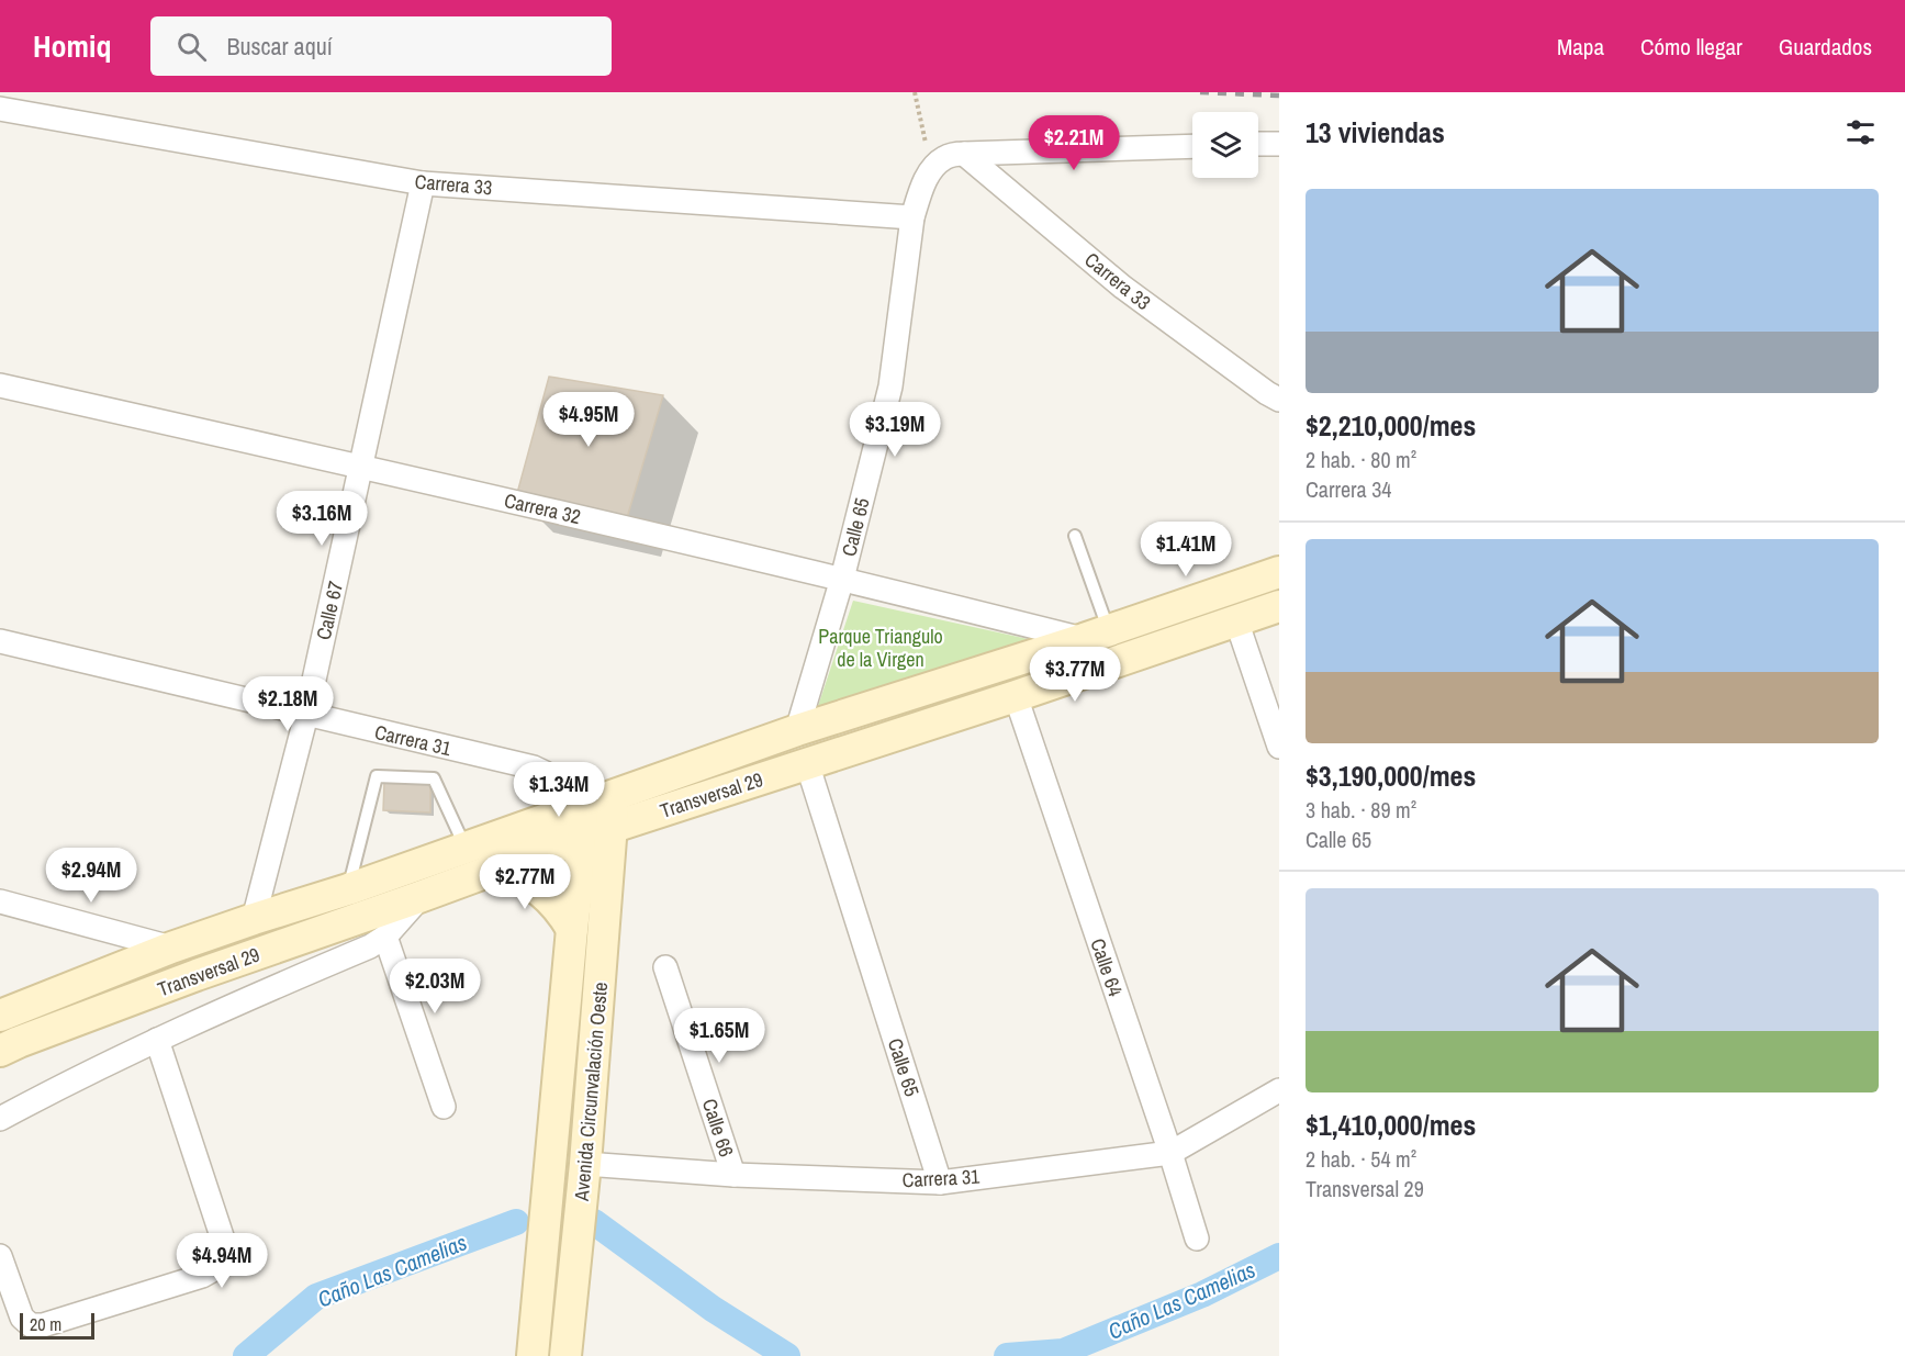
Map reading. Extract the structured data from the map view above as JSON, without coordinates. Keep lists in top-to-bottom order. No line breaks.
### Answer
{"streets":{"main road":["Transversal 29","Avenida Circunvalación Oeste"],"street":["Carrera 33","Carrera 32","Calle 65","Calle 67","Carrera 31","Calle 64","Calle 66"]},"crossings":[["Carrera 33","Calle 65"],["Carrera 33","Calle 67"],["Carrera 32","Calle 65"],["Carrera 32","Calle 67"],["Carrera 32","Transversal 29"],["Calle 65","Carrera 31"],["Calle 65","Transversal 29"],["Calle 67","Carrera 31"],["Calle 67","Transversal 29"],["Carrera 31","Transversal 29"],["Carrera 31","Calle 64"],["Carrera 31","Avenida Circunvalación Oeste"],["Carrera 31","Calle 66"],["Transversal 29","Calle 64"],["Transversal 29","Avenida Circunvalación Oeste"]],"water":["Caño Las Camelias"],"parks":["Parque Triangulo de la Virgen"],"scale_bar":"20 m","page":{"header":"Homiq","search":"Buscar aquí","nav":["Mapa","Cómo llegar","Guardados"],"heading":"13 viviendas","price":["$2.21M","$4.95M","$3.19M","$3.16M","$1.41M","$3.77M","$2.18M","$1.34M","$2.94M","$2.77M","$2.03M","$1.65M","$4.94M"],"list":[{"name":"$2,210,000/mes","note":"2 hab. · 80 m² · Carrera 34"},{"name":"$3,190,000/mes","note":"3 hab. · 89 m² · Calle 65"},{"name":"$1,410,000/mes","note":"2 hab. · 54 m² · Transversal 29"}],"scale":"20 m"}}
